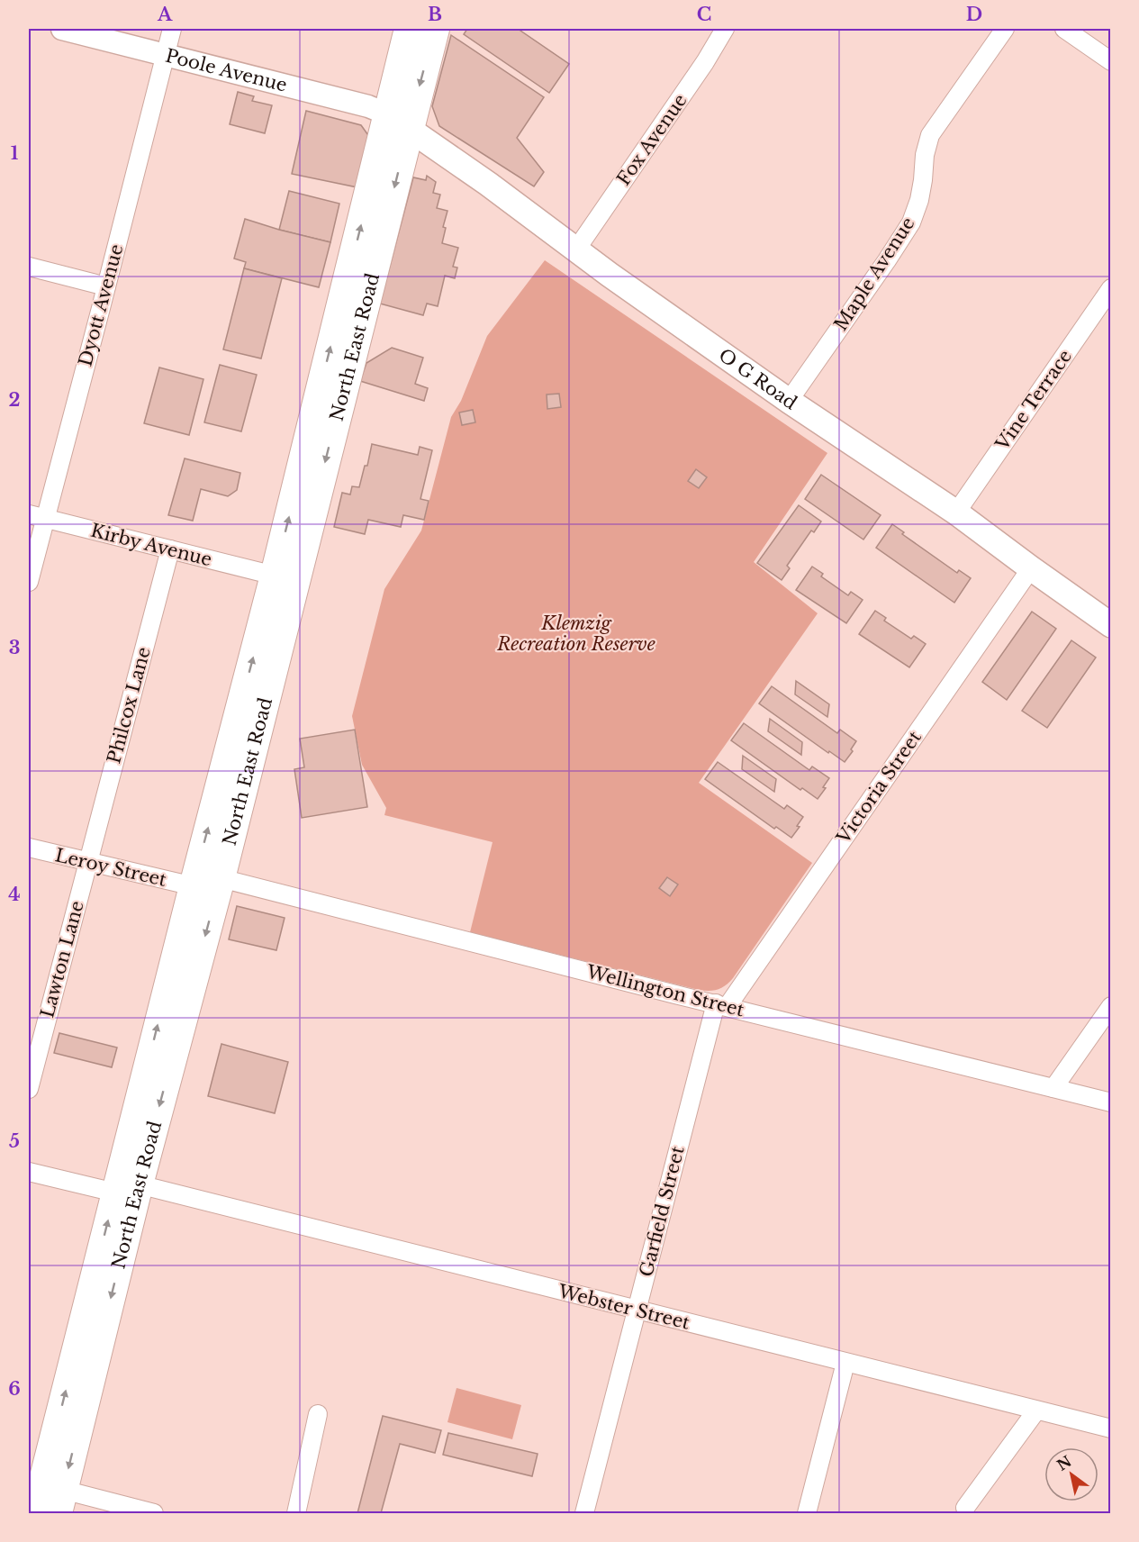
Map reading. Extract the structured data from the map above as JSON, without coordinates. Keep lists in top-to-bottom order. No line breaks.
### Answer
{"streets":{"highway":["North East Road"],"main road":["O G Road"],"street":["Poole Avenue","Fox Avenue","Maple Avenue","Dyott Avenue","Vine Terrace","Kirby Avenue","Philcox Lane","Victoria Street","Leroy Street","Lawton Lane","Wellington Street","Garfield Street","Webster Street"]},"crossings":[["Poole Avenue","Dyott Avenue"],["Poole Avenue","North East Road"],["Poole Avenue","O G Road"],["Fox Avenue","O G Road"],["Maple Avenue","O G Road"],["Dyott Avenue","Kirby Avenue"],["North East Road","O G Road"],["North East Road","Kirby Avenue"],["North East Road","Leroy Street"],["North East Road","Wellington Street"],["North East Road","Webster Street"],["O G Road","Vine Terrace"],["O G Road","Victoria Street"],["Kirby Avenue","Philcox Lane"],["Philcox Lane","Leroy Street"],["Philcox Lane","Lawton Lane"],["Victoria Street","Wellington Street"],["Victoria Street","Garfield Street"],["Leroy Street","Lawton Lane"],["Wellington Street","Garfield Street"],["Garfield Street","Webster Street"]],"parks":["Klemzig Recreation Reserve"],"north":"top left","grid":{"columns":["A","B","C","D"],"rows":["1","2","3","4","5","6"]}}
